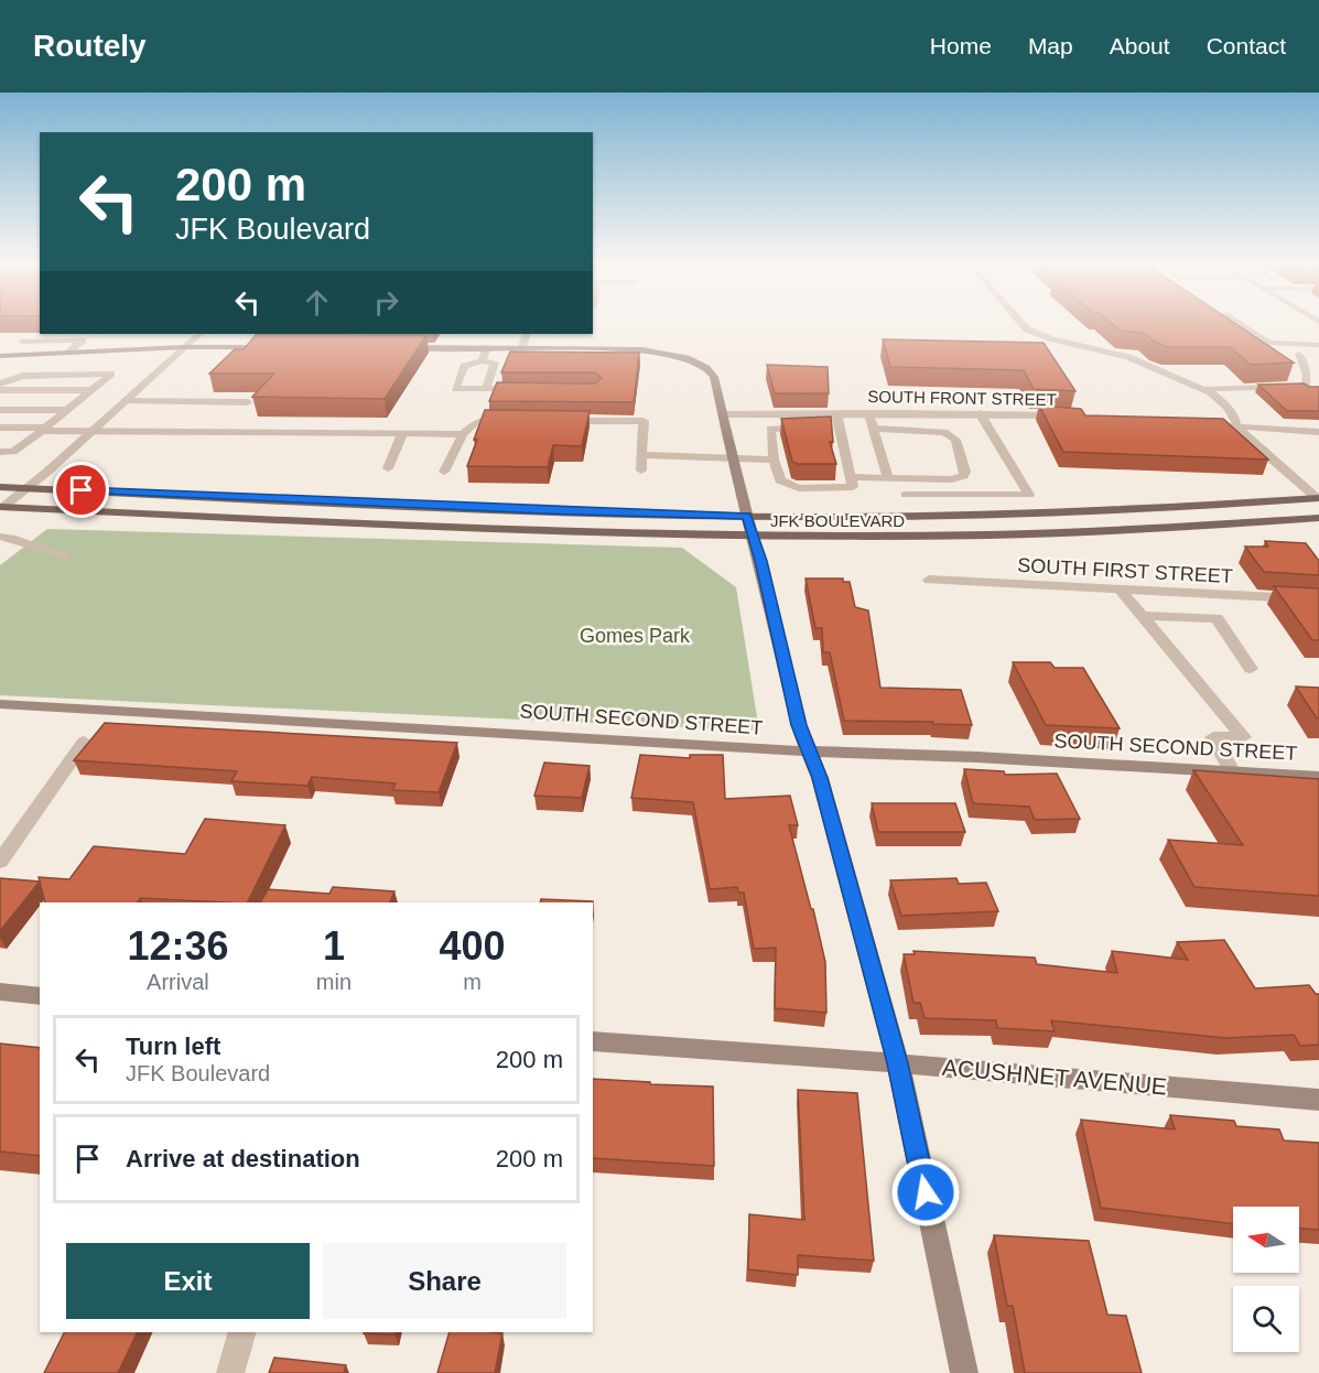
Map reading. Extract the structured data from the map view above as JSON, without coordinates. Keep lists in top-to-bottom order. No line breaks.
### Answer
{"streets":{"main road":["JFK BOULEVARD"],"street":["SOUTH FRONT STREET","SOUTH FIRST STREET","SOUTH SECOND STREET","ACUSHNET AVENUE"]},"parks":["Gomes Park"],"north":"left","page":{"header":"Routely","nav":["Home","Map","About","Contact"],"turn":["200 m","JFK Boulevard"],"eta":["12:36","Arrival","1","min","400","m"],"list":[{"name":"Turn left","note":"JFK Boulevard","value":"200 m"},{"name":"Arrive at destination","value":"200 m"}],"buttons":["Exit","Share"]}}
